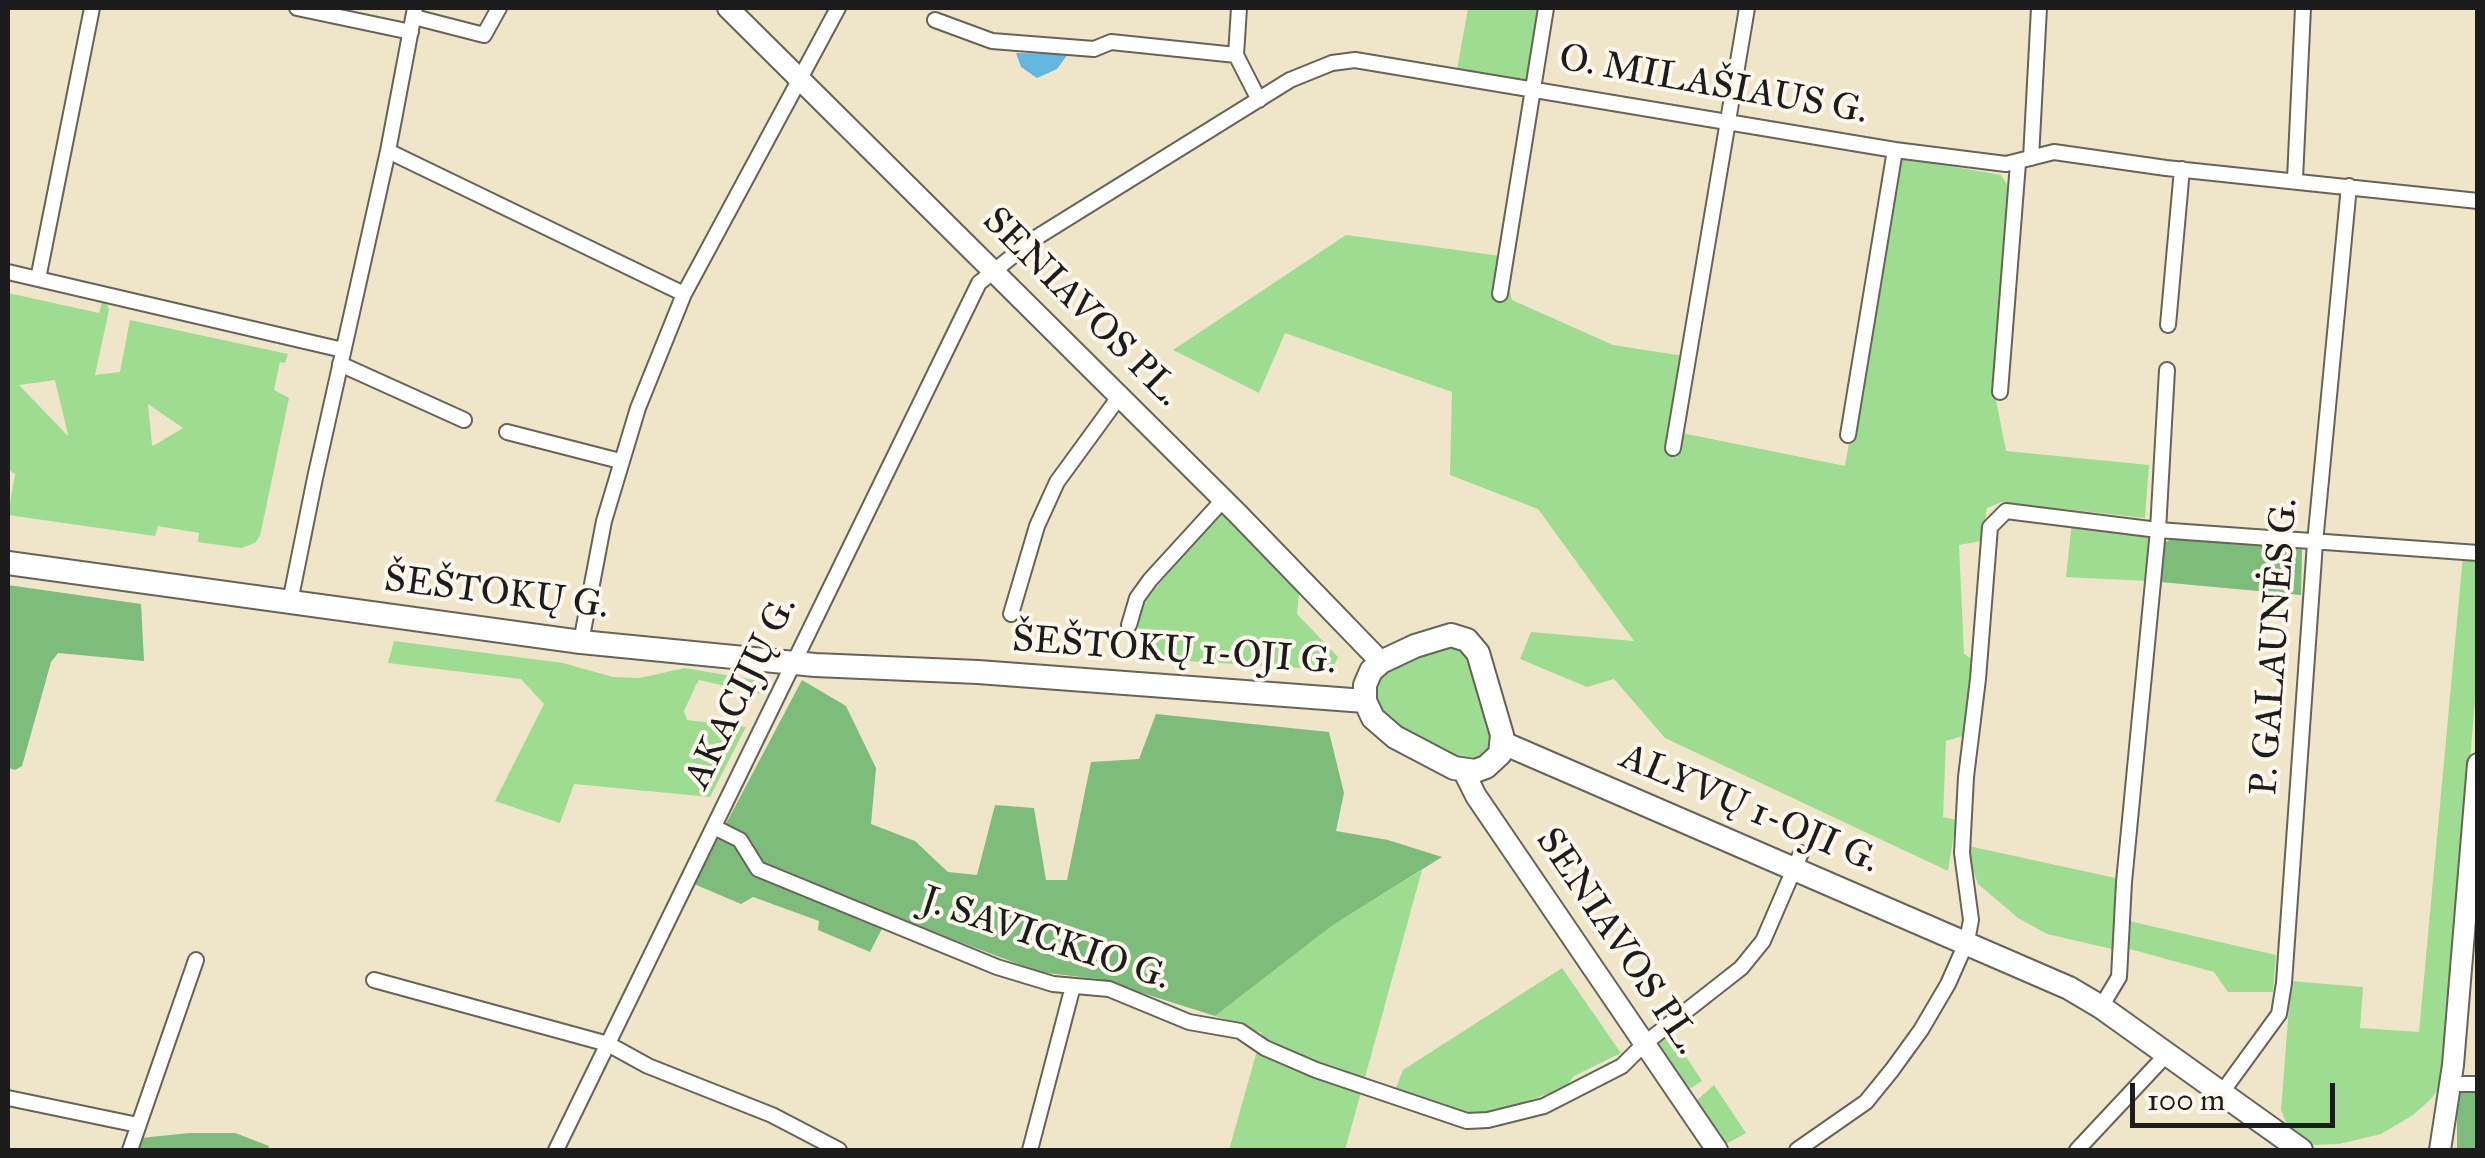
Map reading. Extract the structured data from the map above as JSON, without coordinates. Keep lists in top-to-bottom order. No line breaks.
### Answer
{"streets":{"main road":["ŠEŠTOKŲ G.","ŠEŠTOKŲ 1-OJI G.","ALYVŲ 1-OJI G."],"street":["O. MILAŠIAUS G.","SENIAVOS PL.","P. GALAUNĖS G.","AKACIJŲ G.","J. SAVICKIO G."]},"crossings":[["O. MILAŠIAUS G.","SENIAVOS PL."],["O. MILAŠIAUS G.","P. GALAUNĖS G."],["O. MILAŠIAUS G.","AKACIJŲ G."],["SENIAVOS PL.","ŠEŠTOKŲ 1-OJI G."],["SENIAVOS PL.","AKACIJŲ G."],["SENIAVOS PL.","ALYVŲ 1-OJI G."],["SENIAVOS PL.","J. SAVICKIO G."],["ŠEŠTOKŲ G.","ŠEŠTOKŲ 1-OJI G."],["ŠEŠTOKŲ G.","AKACIJŲ G."],["P. GALAUNĖS G.","ALYVŲ 1-OJI G."],["ŠEŠTOKŲ 1-OJI G.","ALYVŲ 1-OJI G."],["AKACIJŲ G.","J. SAVICKIO G."],["ALYVŲ 1-OJI G.","J. SAVICKIO G."]],"scale_bar":"100 m"}
